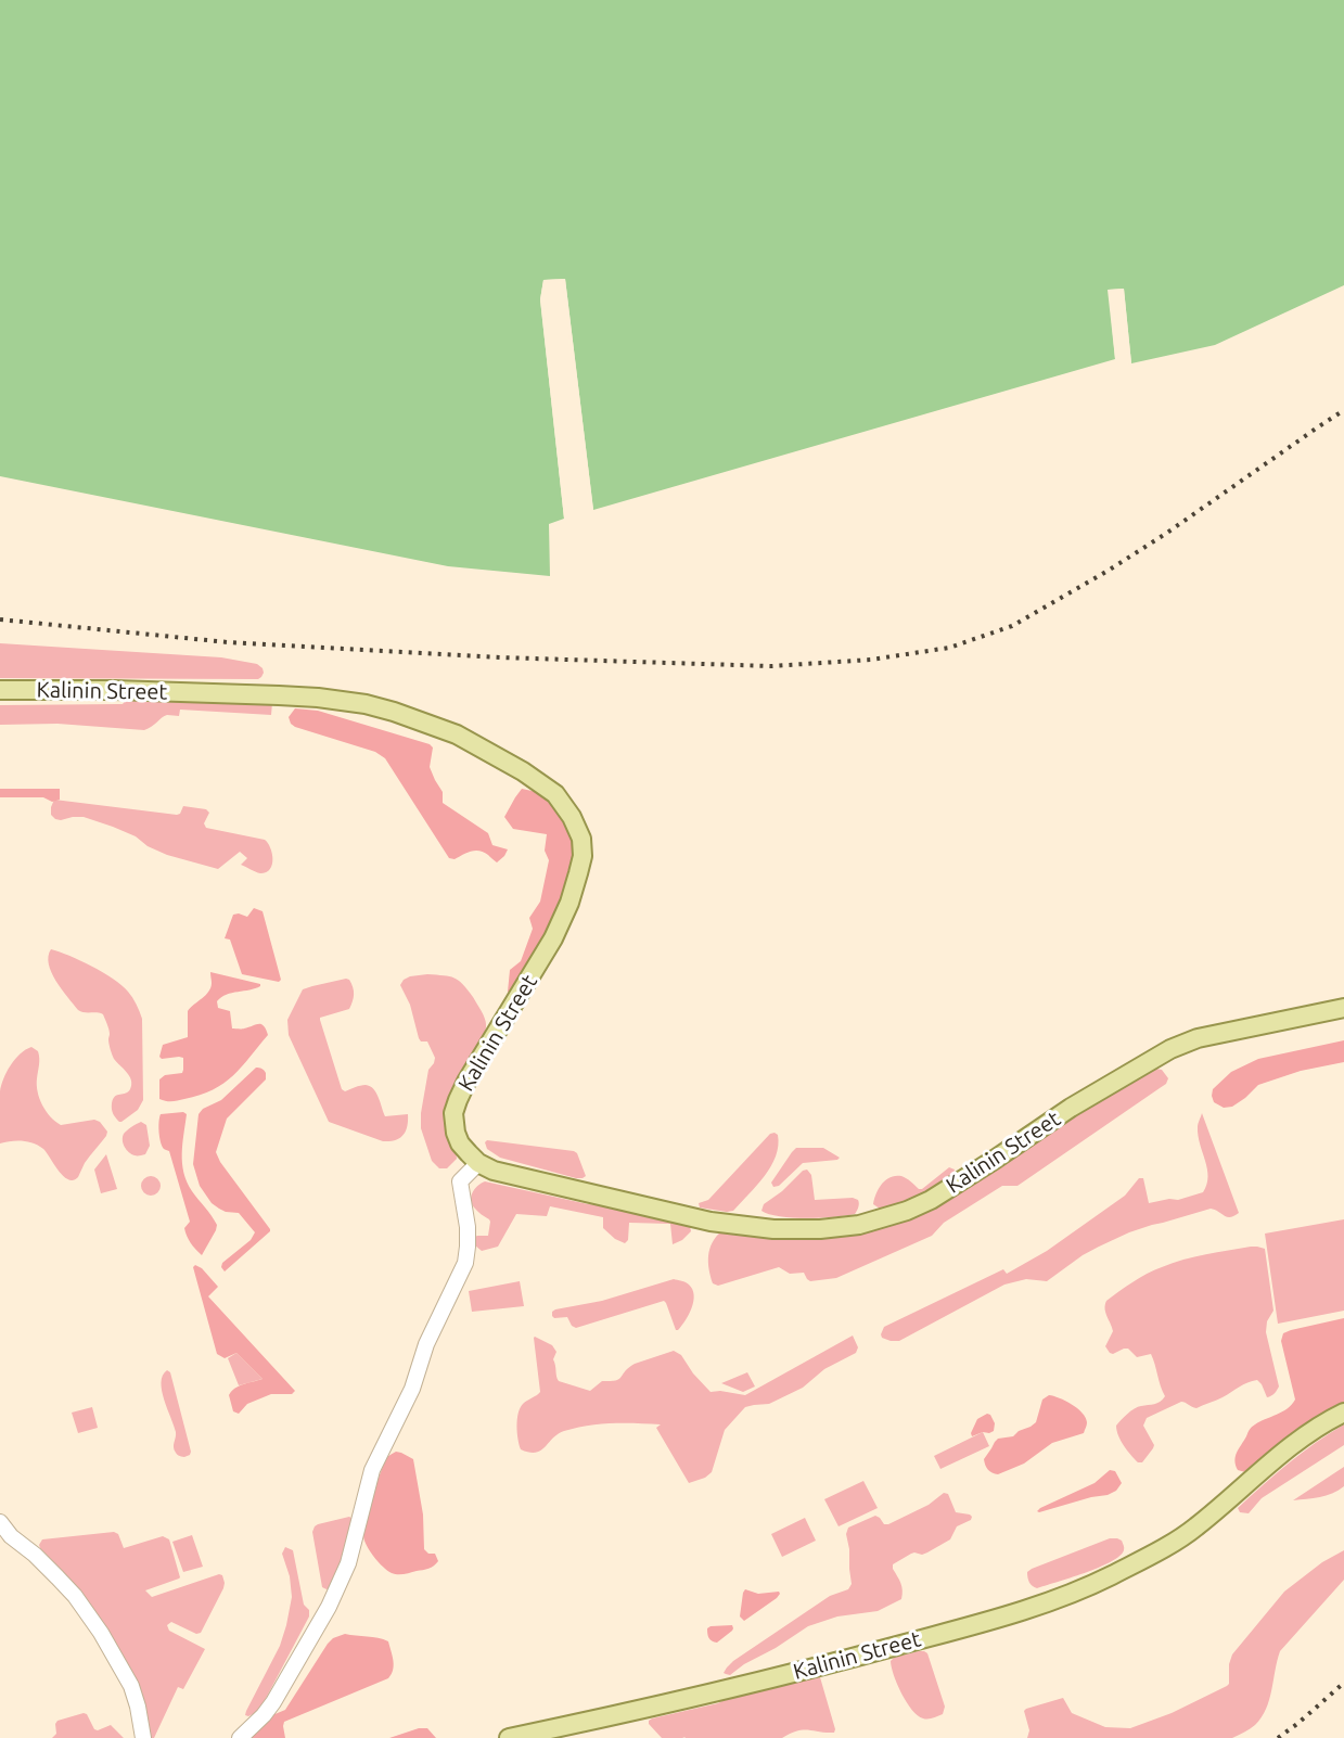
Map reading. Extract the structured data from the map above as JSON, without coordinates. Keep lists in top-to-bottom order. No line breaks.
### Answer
{"streets":{"main road":["Kalinin Street"]}}
